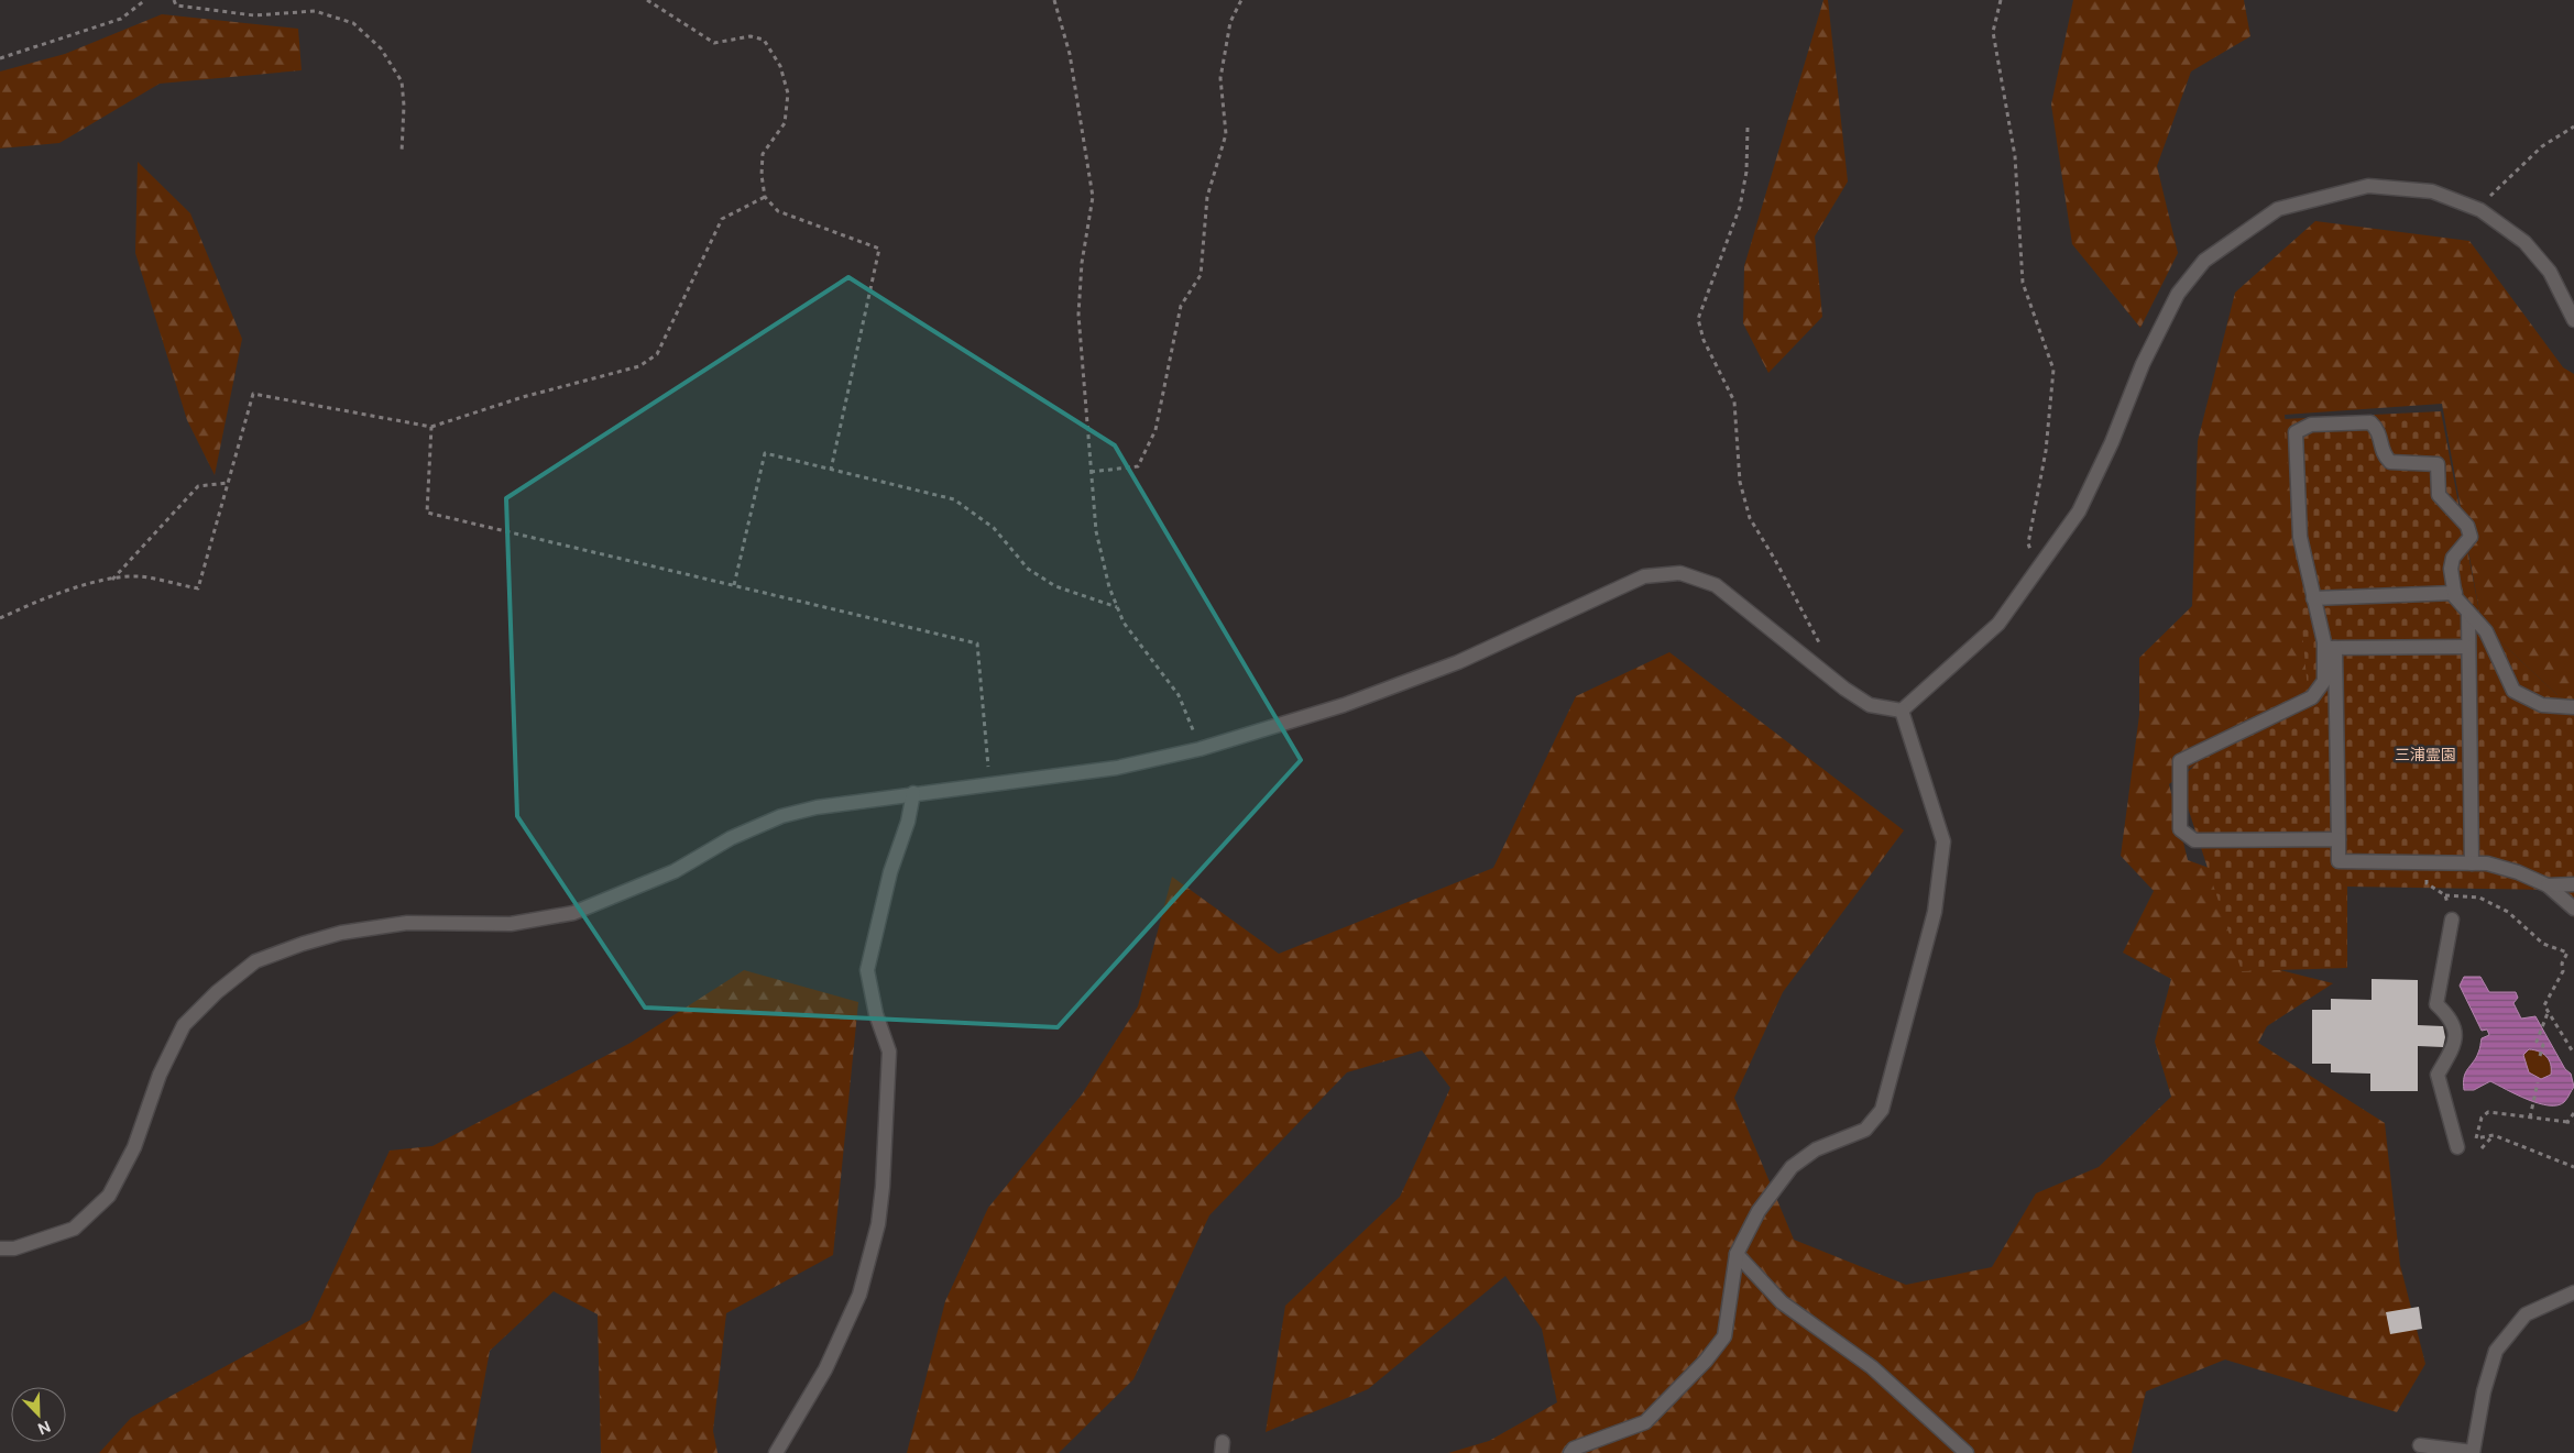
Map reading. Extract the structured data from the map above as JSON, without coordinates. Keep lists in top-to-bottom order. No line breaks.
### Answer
{"parks":["三浦霊園"],"north":"bottom right"}
